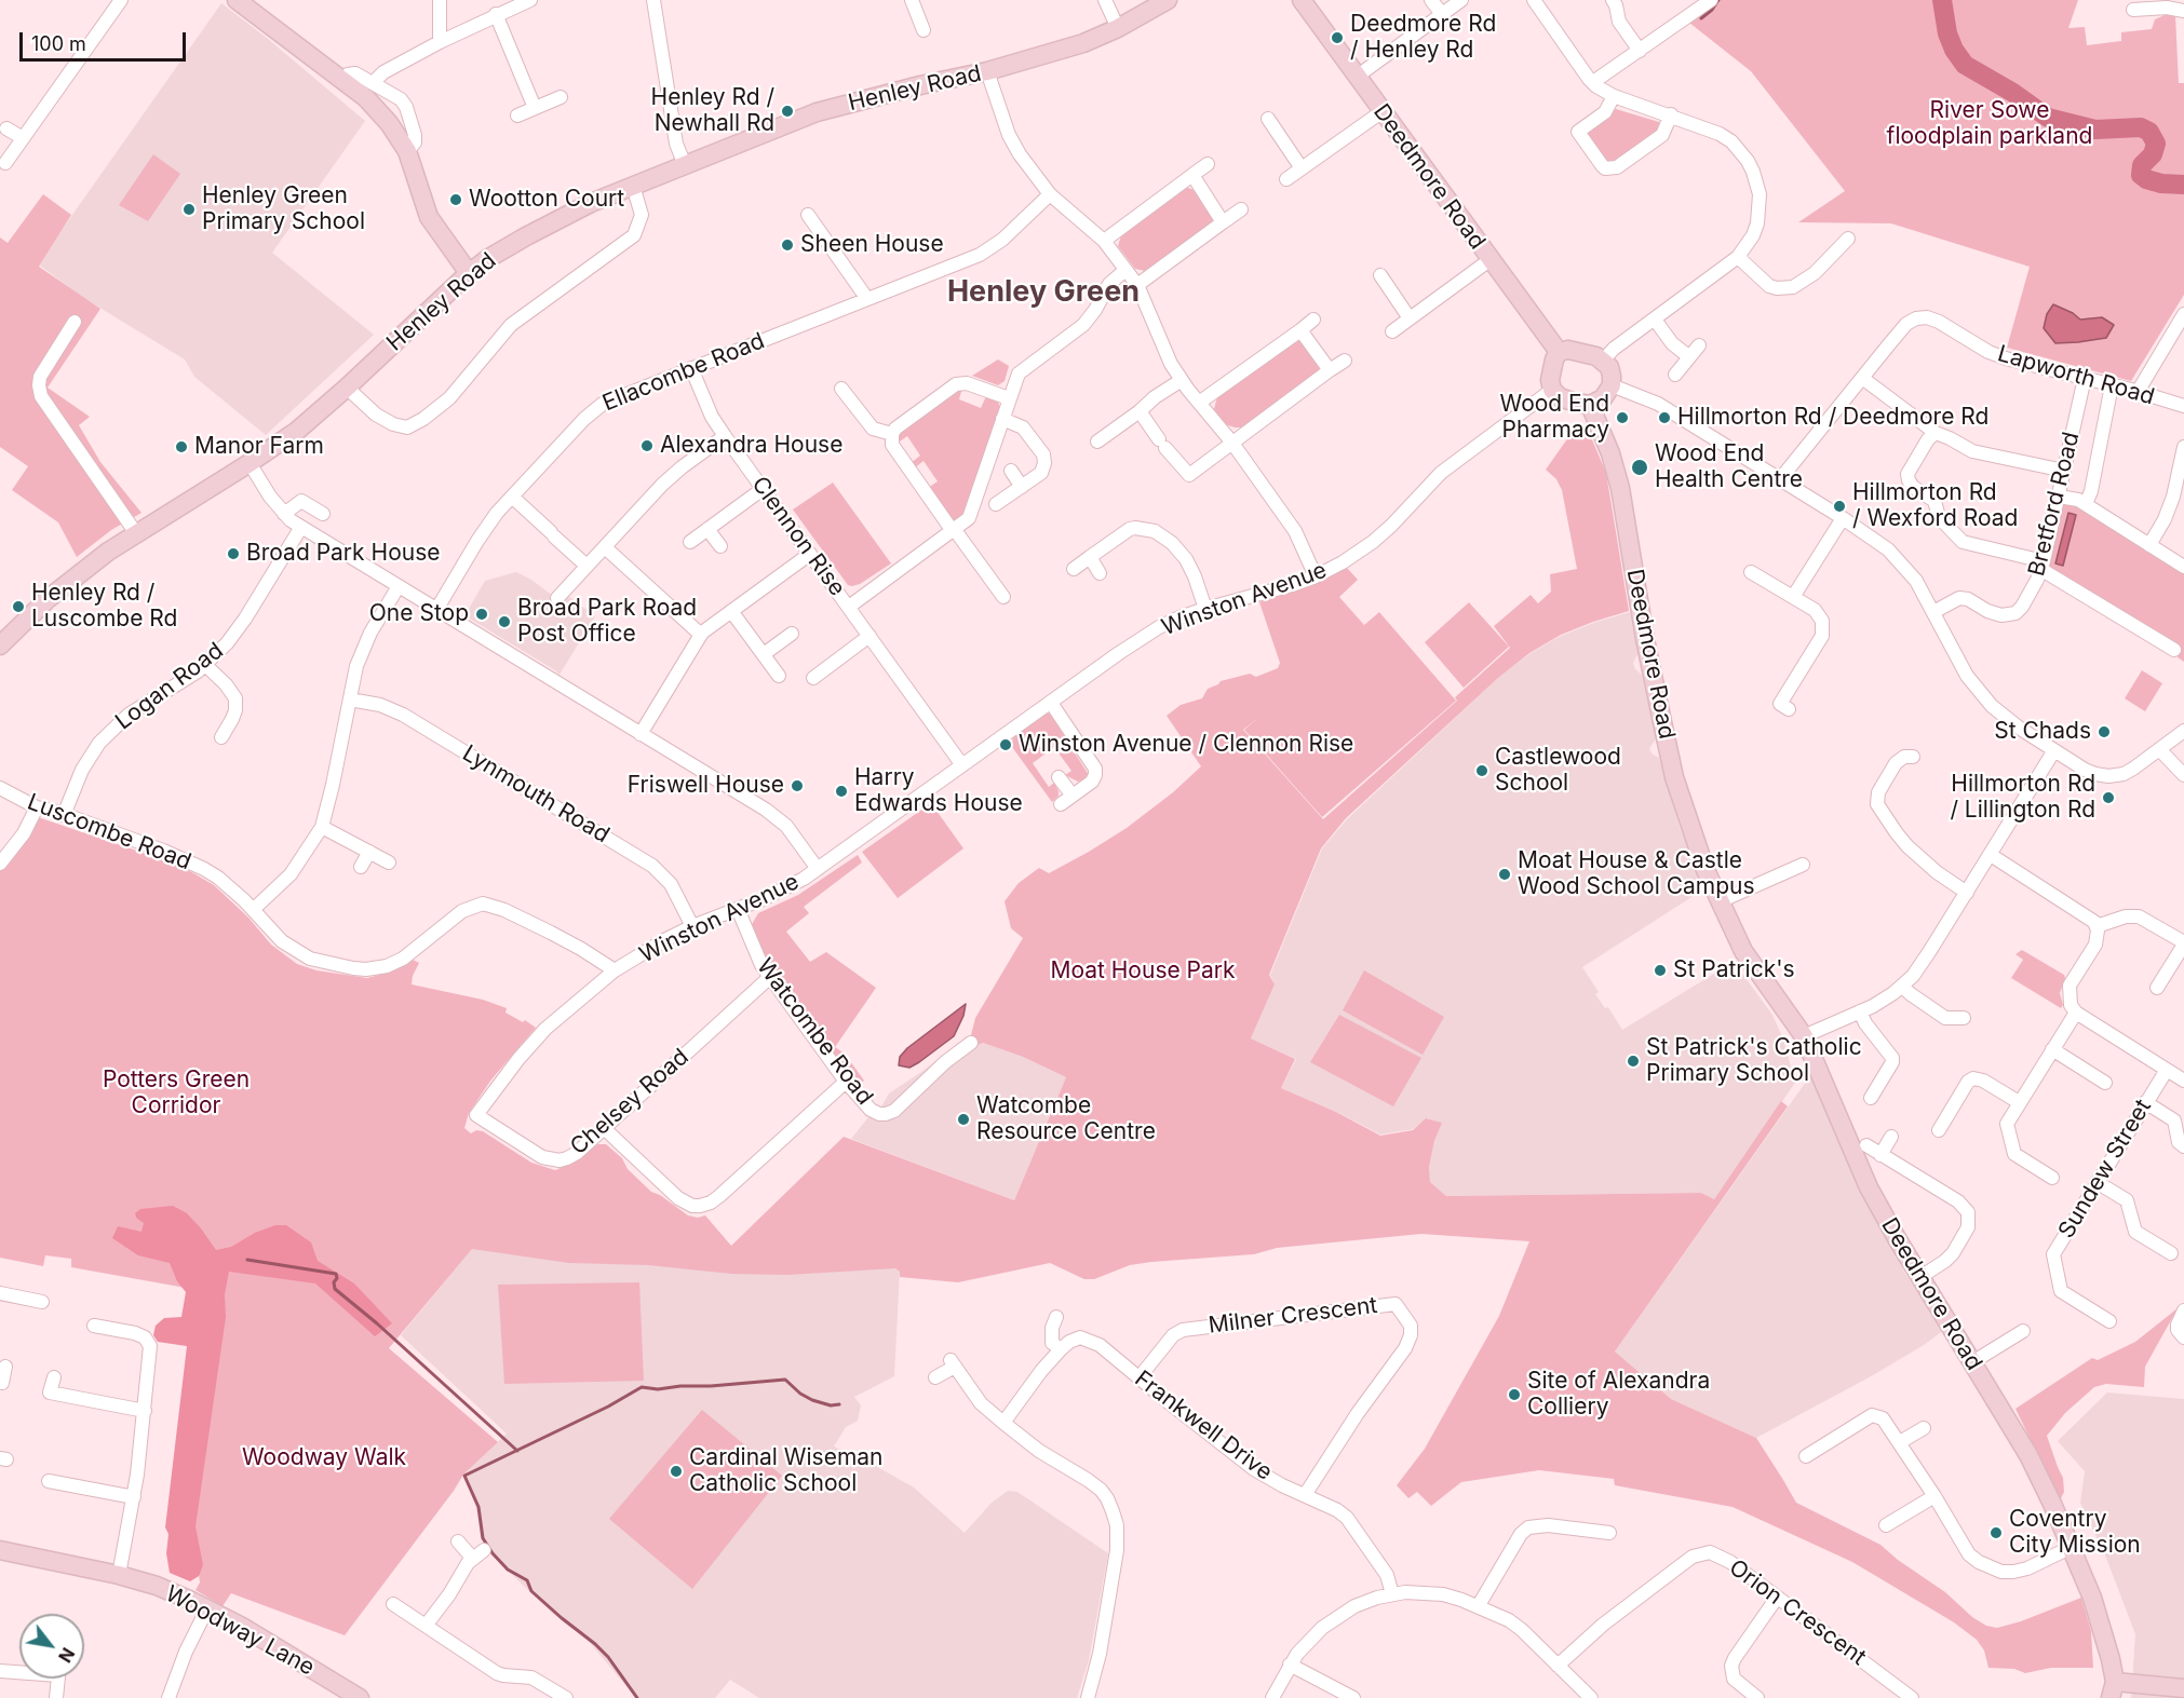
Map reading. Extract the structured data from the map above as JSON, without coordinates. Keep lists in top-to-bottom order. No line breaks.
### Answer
{"streets":{"street":["Henley Road","Deedmore Road","Ellacombe Road","Lapworth Road","Bretford Road","Clennon Rise","Winston Avenue","Logan Road","Lynmouth Road","Luscombe Road","Watcombe Road","Chelsey Road","Sundew Street","Milner Crescent","Frankwell Drive","Orion Crescent","Woodway Lane"]},"crossings":[["Deedmore Road","Winston Avenue"],["Ellacombe Road","Clennon Rise"],["Lapworth Road","Bretford Road"],["Clennon Rise","Winston Avenue"],["Winston Avenue","Lynmouth Road"],["Winston Avenue","Luscombe Road"],["Winston Avenue","Watcombe Road"],["Winston Avenue","Chelsey Road"],["Logan Road","Luscombe Road"],["Watcombe Road","Chelsey Road"],["Milner Crescent","Frankwell Drive"]],"districts":["Henley Green"],"parks":["River Sowe floodplain parkland","Moat House Park","Potters Green Corridor","Woodway Walk"],"places":["Deedmore Rd / Henley Rd","Henley Rd / Newhall Rd","Wootton Court","Henley Green Primary School","Sheen House","Wood End Pharmacy","Hillmorton Rd / Deedmore Rd","Alexandra House","Manor Farm","Wood End Health Centre","Hillmorton Rd / Wexford Road","Broad Park House","Henley Rd / Luscombe Rd","One Stop","Broad Park Road Post Office","St Chads","Winston Avenue / Clennon Rise","Castlewood School","Friswell House","Harry Edwards House","Hillmorton Rd / Lillington Rd","Moat House & Castle Wood School Campus","St Patrick's","St Patrick's Catholic Primary School","Watcombe Resource Centre","Site of Alexandra Colliery","Cardinal Wiseman Catholic School","Coventry City Mission"],"scale_bar":"100 m","north":"bottom right"}
